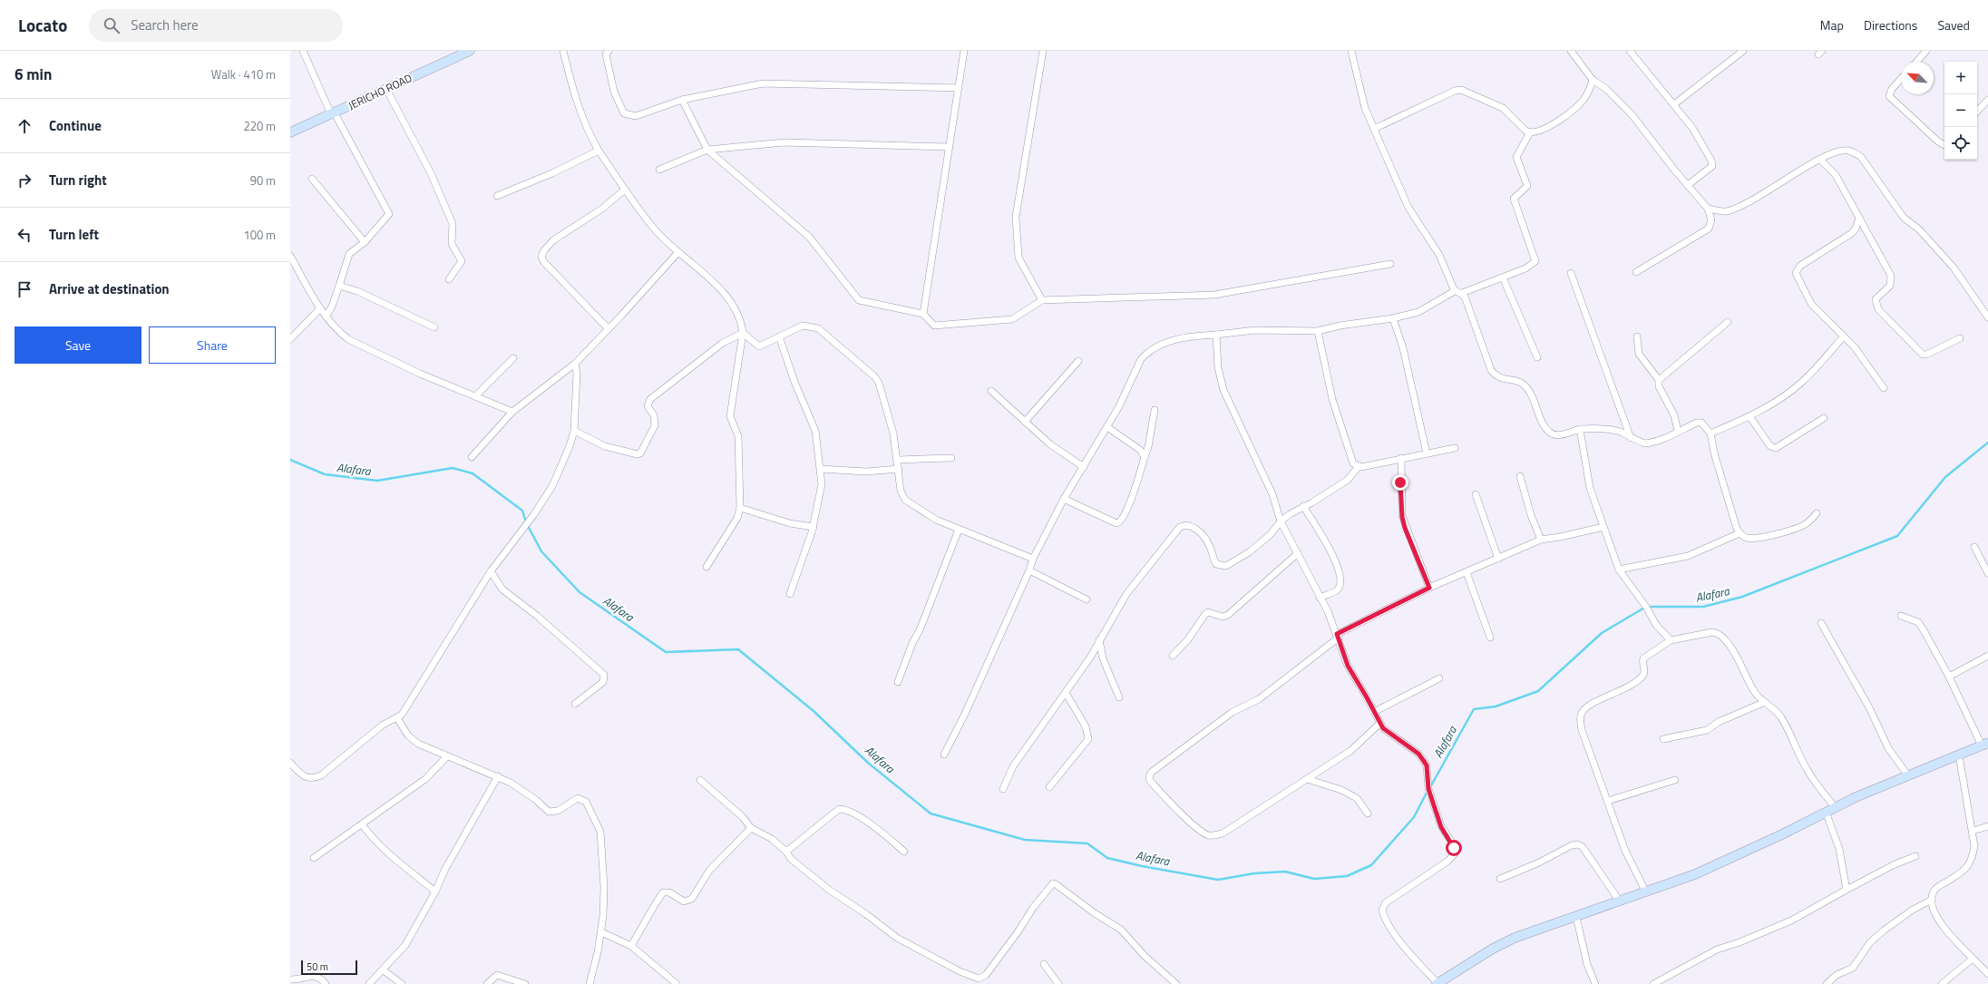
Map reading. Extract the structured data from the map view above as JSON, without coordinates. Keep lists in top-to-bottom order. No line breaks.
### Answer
{"streets":{"street":["JERICHO ROAD"]},"water":["Alafara"],"scale_bar":"50 m","north":"top left","page":{"header":"Locato","search":"Search here","nav":["Map","Directions","Saved"],"heading":["6 min","Walk · 410 m"],"map_buttons":["+","−"],"list":[["Continue","220 m"],["Turn right","90 m"],["Turn left","100 m"],"Arrive at destination"],"buttons":["Save","Share"],"scale":"50 m"}}
